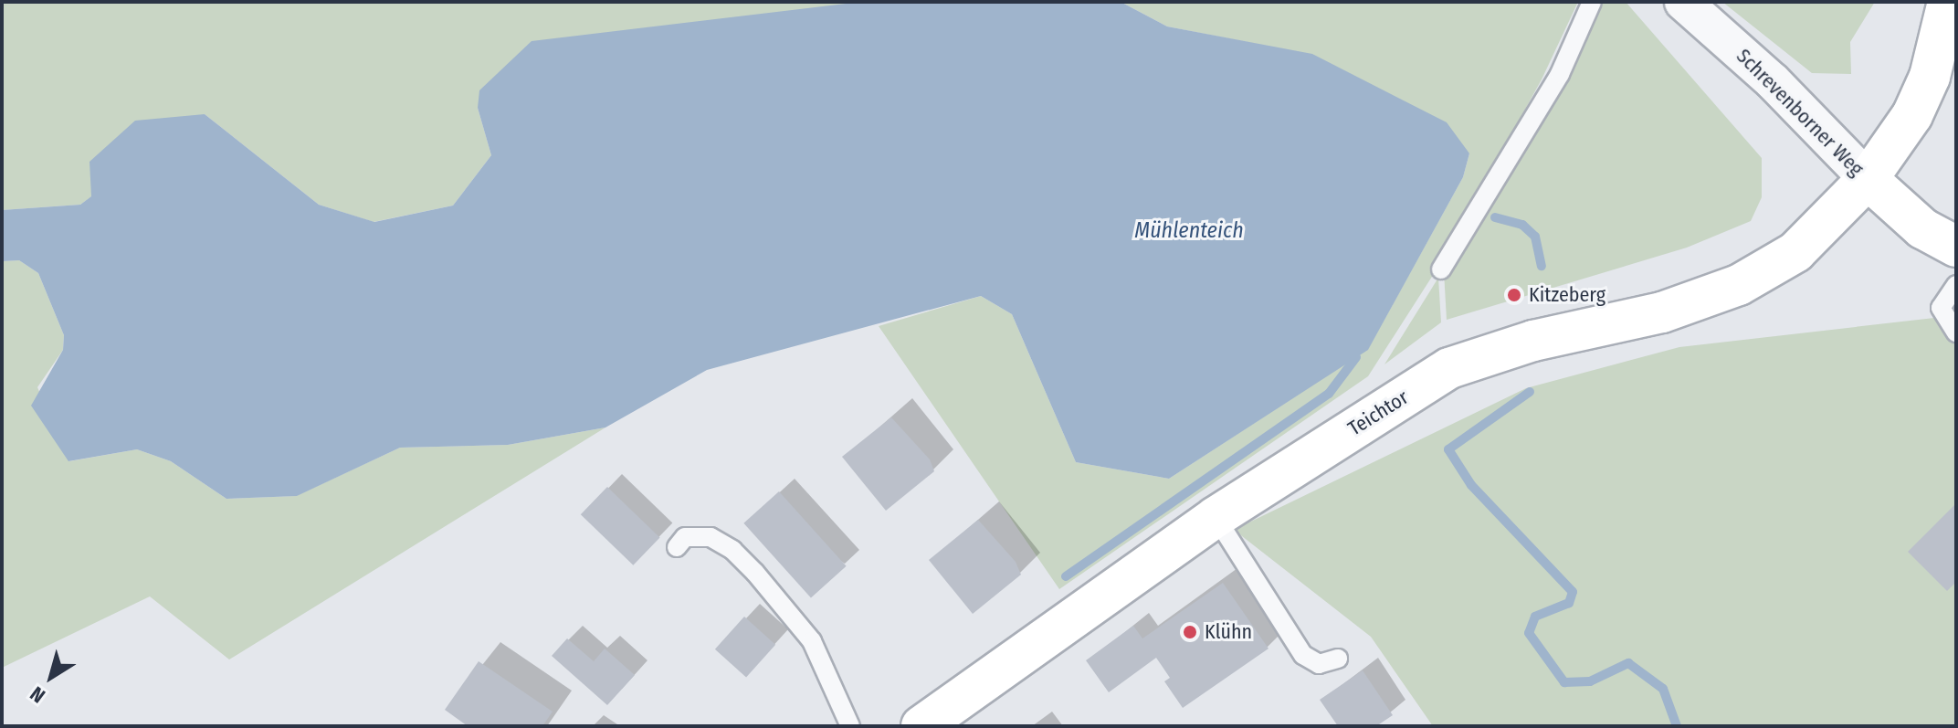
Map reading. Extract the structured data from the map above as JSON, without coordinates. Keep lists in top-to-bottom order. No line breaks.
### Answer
{"streets":{"street":["Schrevenborner Weg","Teichtor"]},"crossings":[["Schrevenborner Weg","Teichtor"]],"water":["Mühlenteich"],"places":["Kitzeberg","Klühn"],"north":"bottom left"}
